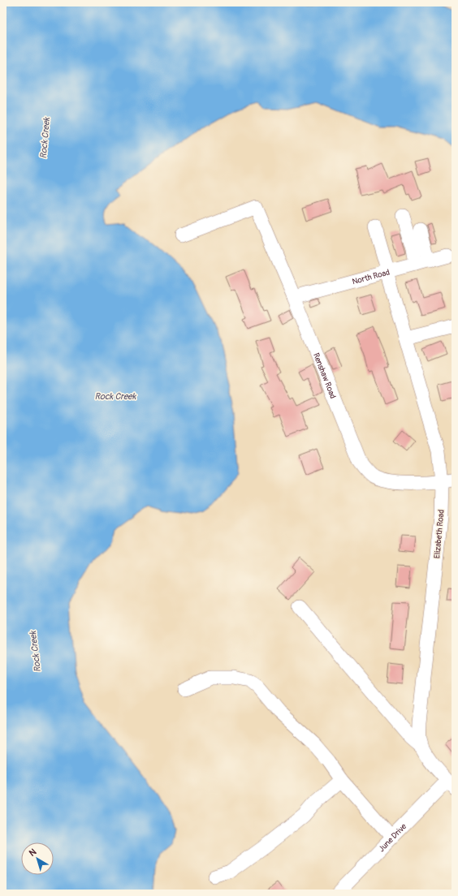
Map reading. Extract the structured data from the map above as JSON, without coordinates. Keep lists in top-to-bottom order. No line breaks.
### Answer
{"streets":{"street":["North Road","Renshaw Road","Elizabeth Road","June Drive"]},"crossings":[["North Road","Renshaw Road"],["North Road","Elizabeth Road"],["Renshaw Road","Elizabeth Road"],["Elizabeth Road","June Drive"]],"water":["Rock Creek"],"north":"top left"}
